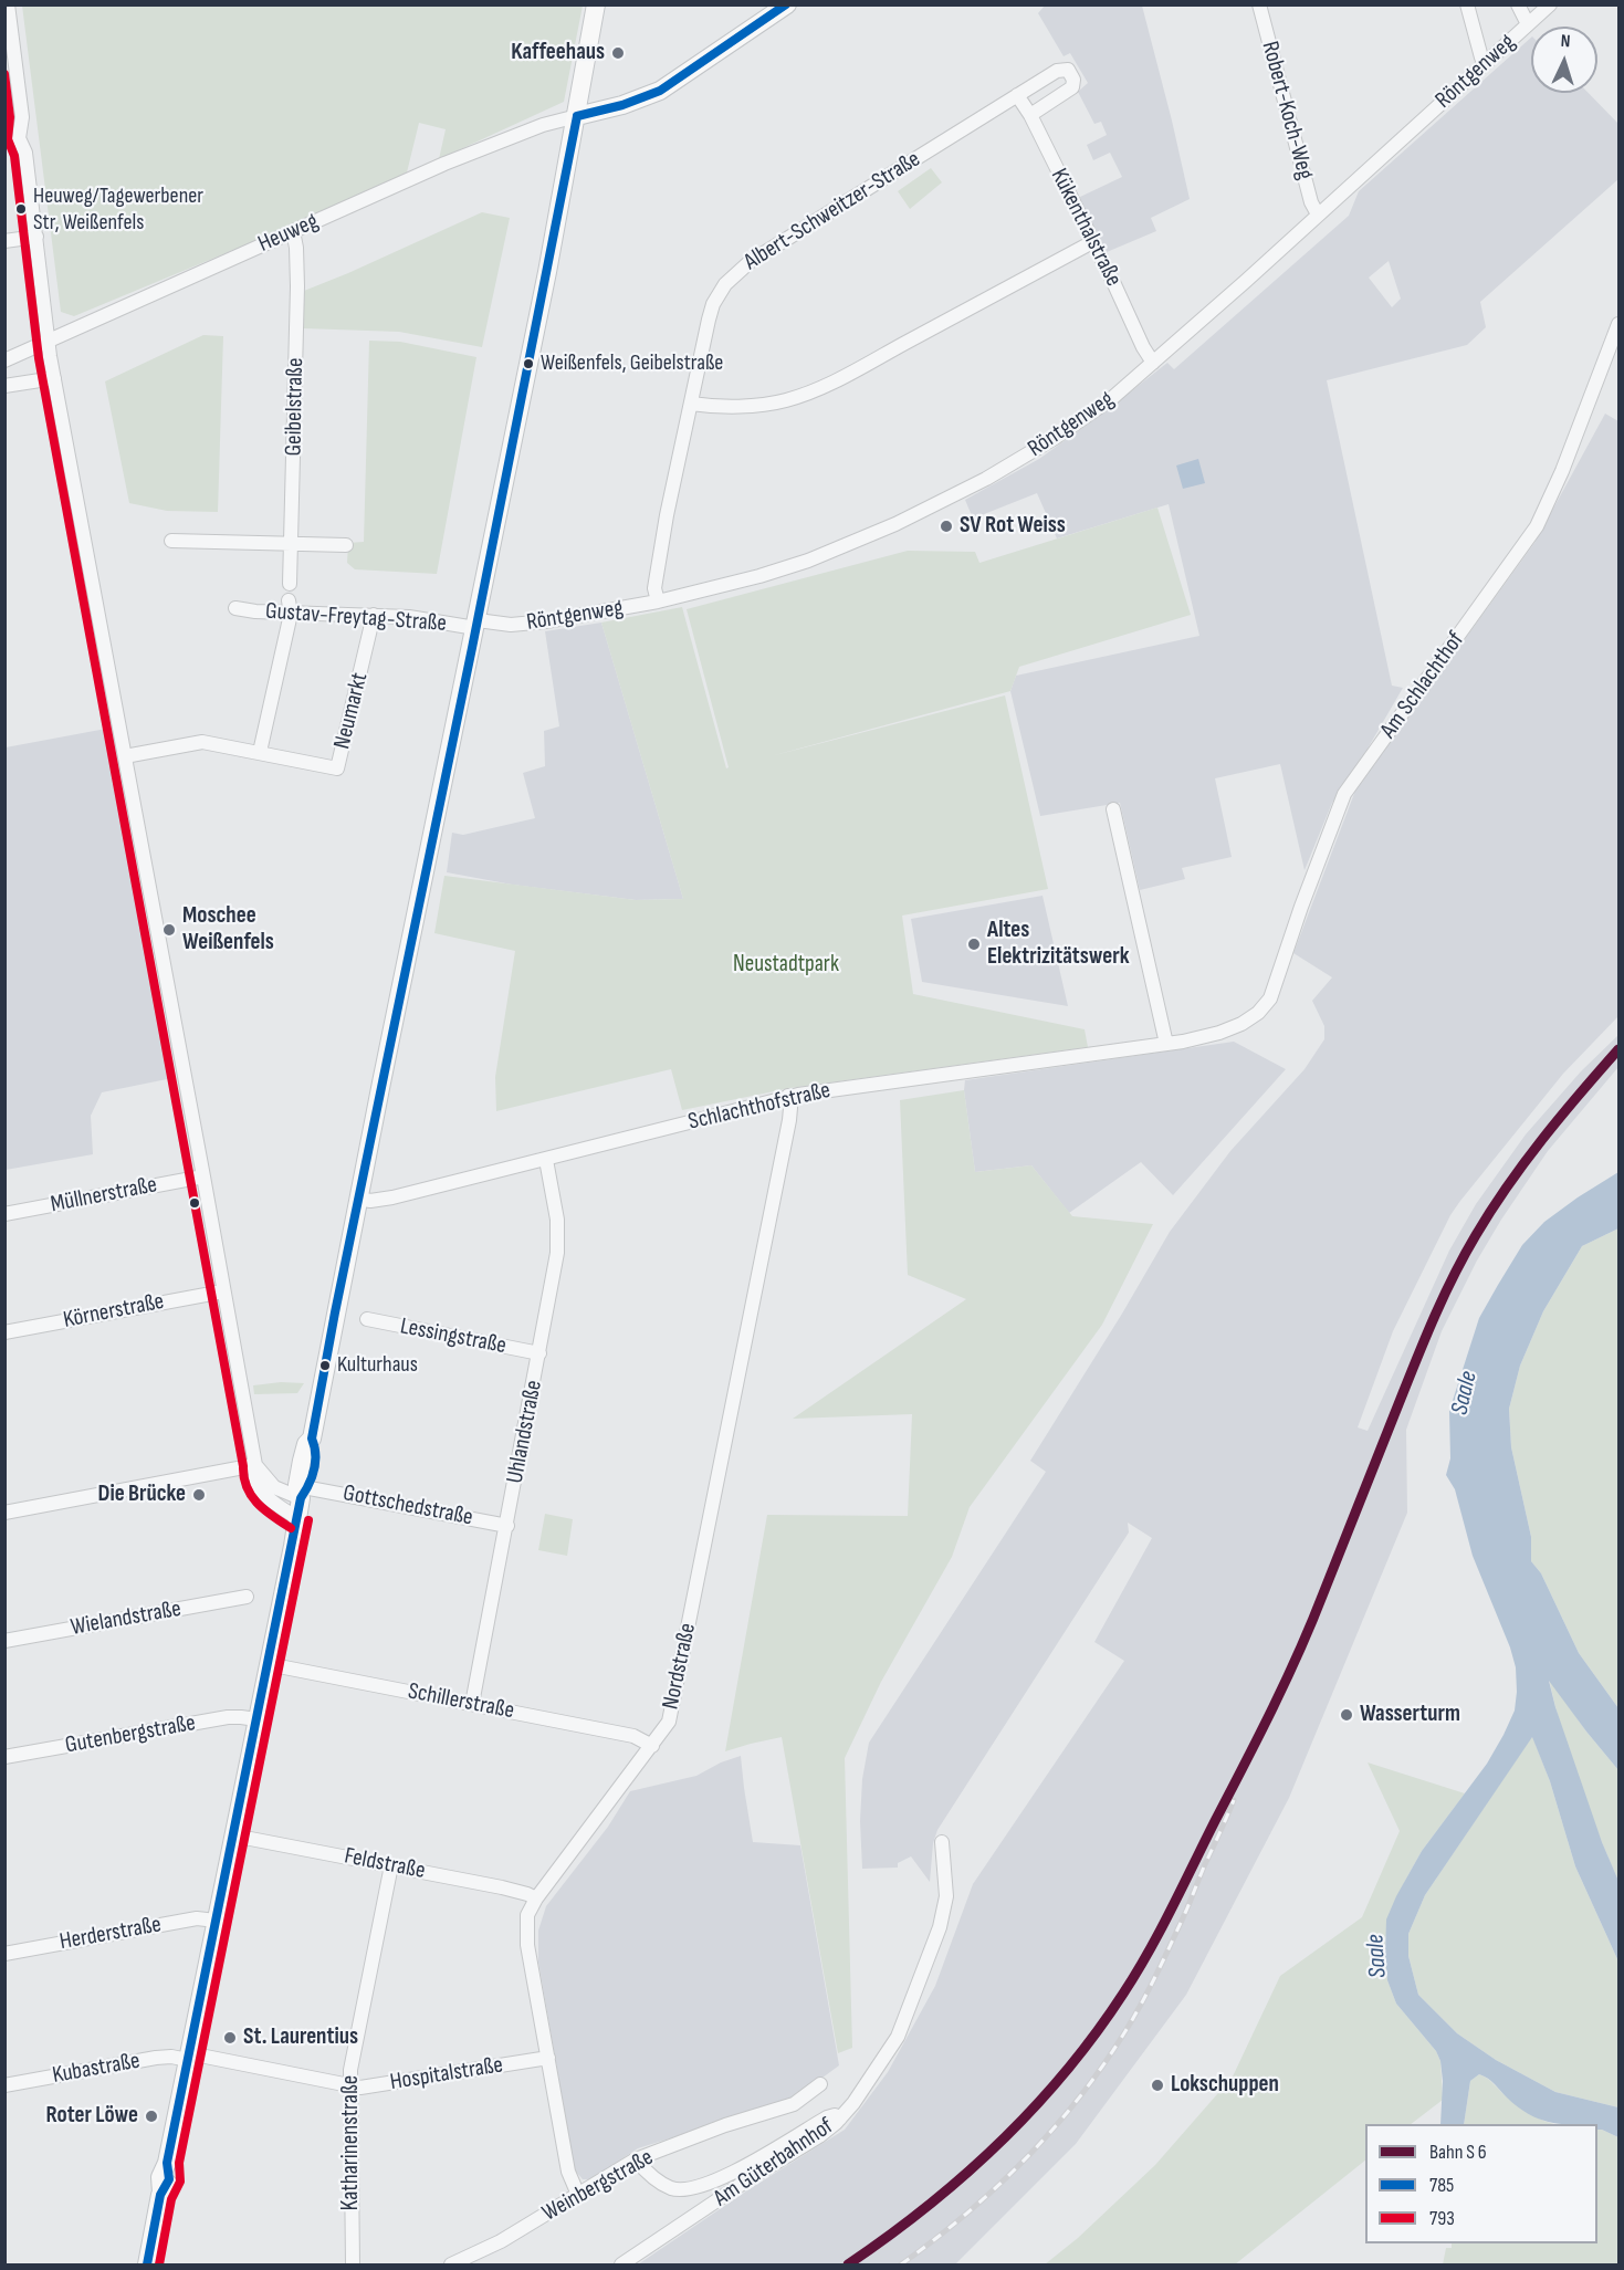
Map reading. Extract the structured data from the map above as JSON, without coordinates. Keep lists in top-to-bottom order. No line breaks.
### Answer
{"streets":{"street":["Röntgenweg","Robert-Koch-Weg","Albert-Schweitzer-Straße","Kükenthalstraße","Heuweg","Geibelstraße","Gustav-Freytag-Straße","Am Schlachthof","Neumarkt","Schlachthofstraße","Müllnerstraße","Körnerstraße","Lessingstraße","Uhlandstraße","Gottschedstraße","Wielandstraße","Nordstraße","Schillerstraße","Gutenbergstraße","Feldstraße","Herderstraße","Kubastraße","Hospitalstraße","Katharinenstraße","Am Güterbahnhof","Weinbergstraße"]},"crossings":[["Röntgenweg","Robert-Koch-Weg"],["Röntgenweg","Albert-Schweitzer-Straße"],["Röntgenweg","Kükenthalstraße"],["Röntgenweg","Gustav-Freytag-Straße"],["Albert-Schweitzer-Straße","Kükenthalstraße"],["Heuweg","Geibelstraße"],["Gustav-Freytag-Straße","Neumarkt"],["Am Schlachthof","Schlachthofstraße"],["Schlachthofstraße","Uhlandstraße"],["Schlachthofstraße","Nordstraße"],["Lessingstraße","Uhlandstraße"],["Uhlandstraße","Gottschedstraße"],["Uhlandstraße","Schillerstraße"],["Nordstraße","Schillerstraße"],["Nordstraße","Feldstraße"],["Nordstraße","Hospitalstraße"],["Nordstraße","Weinbergstraße"],["Feldstraße","Katharinenstraße"],["Kubastraße","Hospitalstraße"],["Hospitalstraße","Katharinenstraße"]],"water":["Saale"],"parks":["Neustadtpark"],"places":["Kaffeehaus","Heuweg/Tagewerbener Str, Weißenfels","Weißenfels, Geibelstraße","SV Rot Weiss","Moschee Weißenfels","Altes Elektrizitätswerk","Kulturhaus","Die Brücke","Wasserturm","St. Laurentius","Lokschuppen","Roter Löwe"],"lines":["transit line 785","transit line 793"],"legend":["Bahn S 6","785","793"],"north":"top"}
